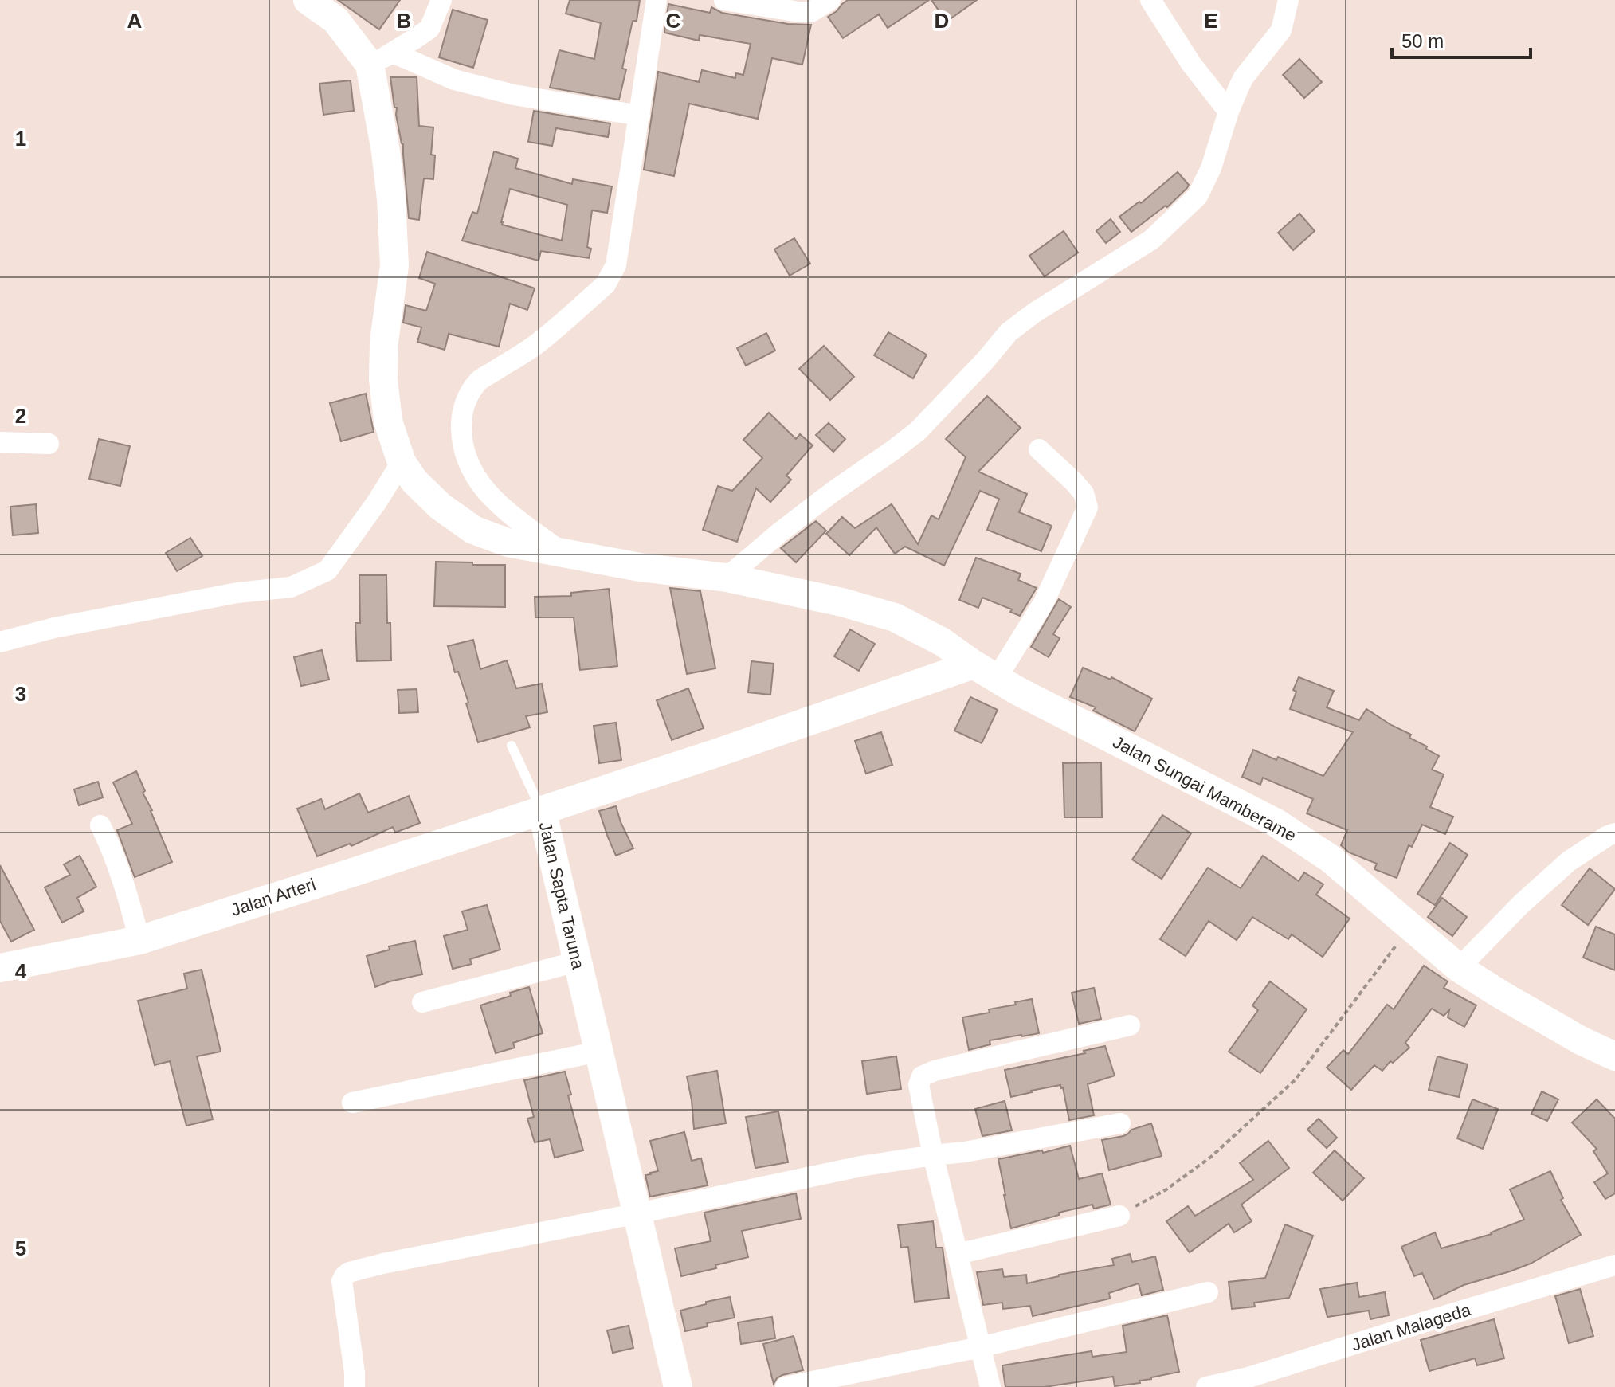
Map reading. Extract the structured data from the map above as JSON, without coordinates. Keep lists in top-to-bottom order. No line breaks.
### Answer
{"streets":{"street":["Jalan Sungai Mamberame","Jalan Sapta Taruna","Jalan Arteri","Jalan Malageda"]},"crossings":[["Jalan Sungai Mamberame","Jalan Sapta Taruna"],["Jalan Sapta Taruna","Jalan Arteri"]],"scale_bar":"50 m","grid":{"columns":["A","B","C","D","E"],"rows":["1","2","3","4","5"]}}
